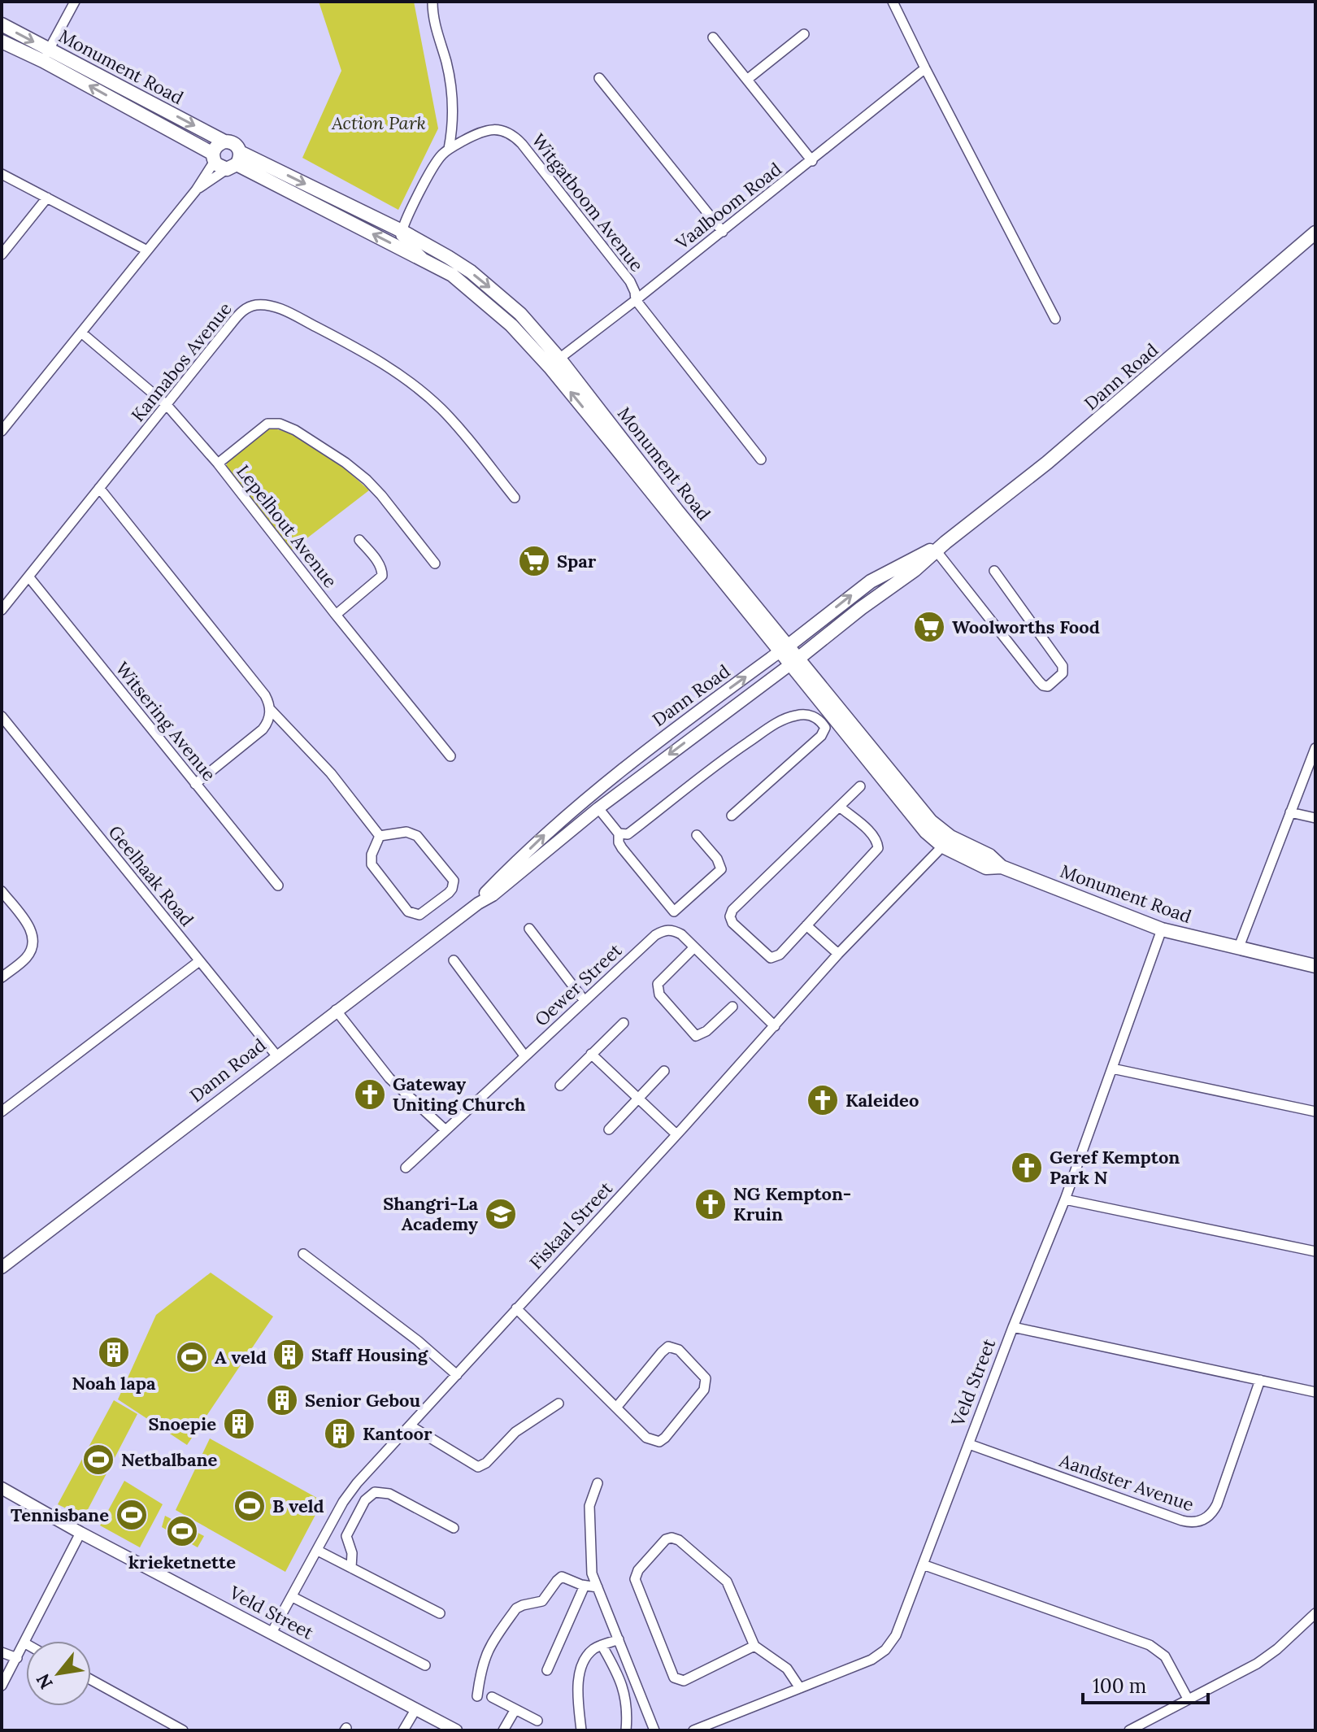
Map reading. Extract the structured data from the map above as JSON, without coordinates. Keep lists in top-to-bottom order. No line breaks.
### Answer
{"streets":{"main road":["Monument Road","Dann Road"],"street":["Witgatboom Avenue","Vaalboom Road","Kannabos Avenue","Lepelhout Avenue","Witsering Avenue","Geelhaak Road","Oewer Street","Fiskaal Street","Veld Street","Aandster Avenue"]},"crossings":[["Monument Road","Vaalboom Road"],["Monument Road","Dann Road"],["Monument Road","Fiskaal Street"],["Monument Road","Veld Street"],["Witgatboom Avenue","Vaalboom Road"],["Kannabos Avenue","Lepelhout Avenue"],["Kannabos Avenue","Witsering Avenue"],["Dann Road","Geelhaak Road"],["Oewer Street","Fiskaal Street"],["Fiskaal Street","Veld Street"],["Veld Street","Aandster Avenue"]],"parks":["Action Park"],"places":{"supermarket":["Spar","Woolworths Food"],"church":["Gateway Uniting Church","Kaleideo","Geref Kempton Park N","NG Kempton- Kruin"],"school or university":["Shangri-La Academy"],"building":["Noah lapa","Staff Housing","Senior Gebou","Snoepie","Kantoor"],"sports":["A veld","Netbalbane","B veld","Tennisbane","krieketnette"]},"scale_bar":"100 m","north":"bottom left"}
